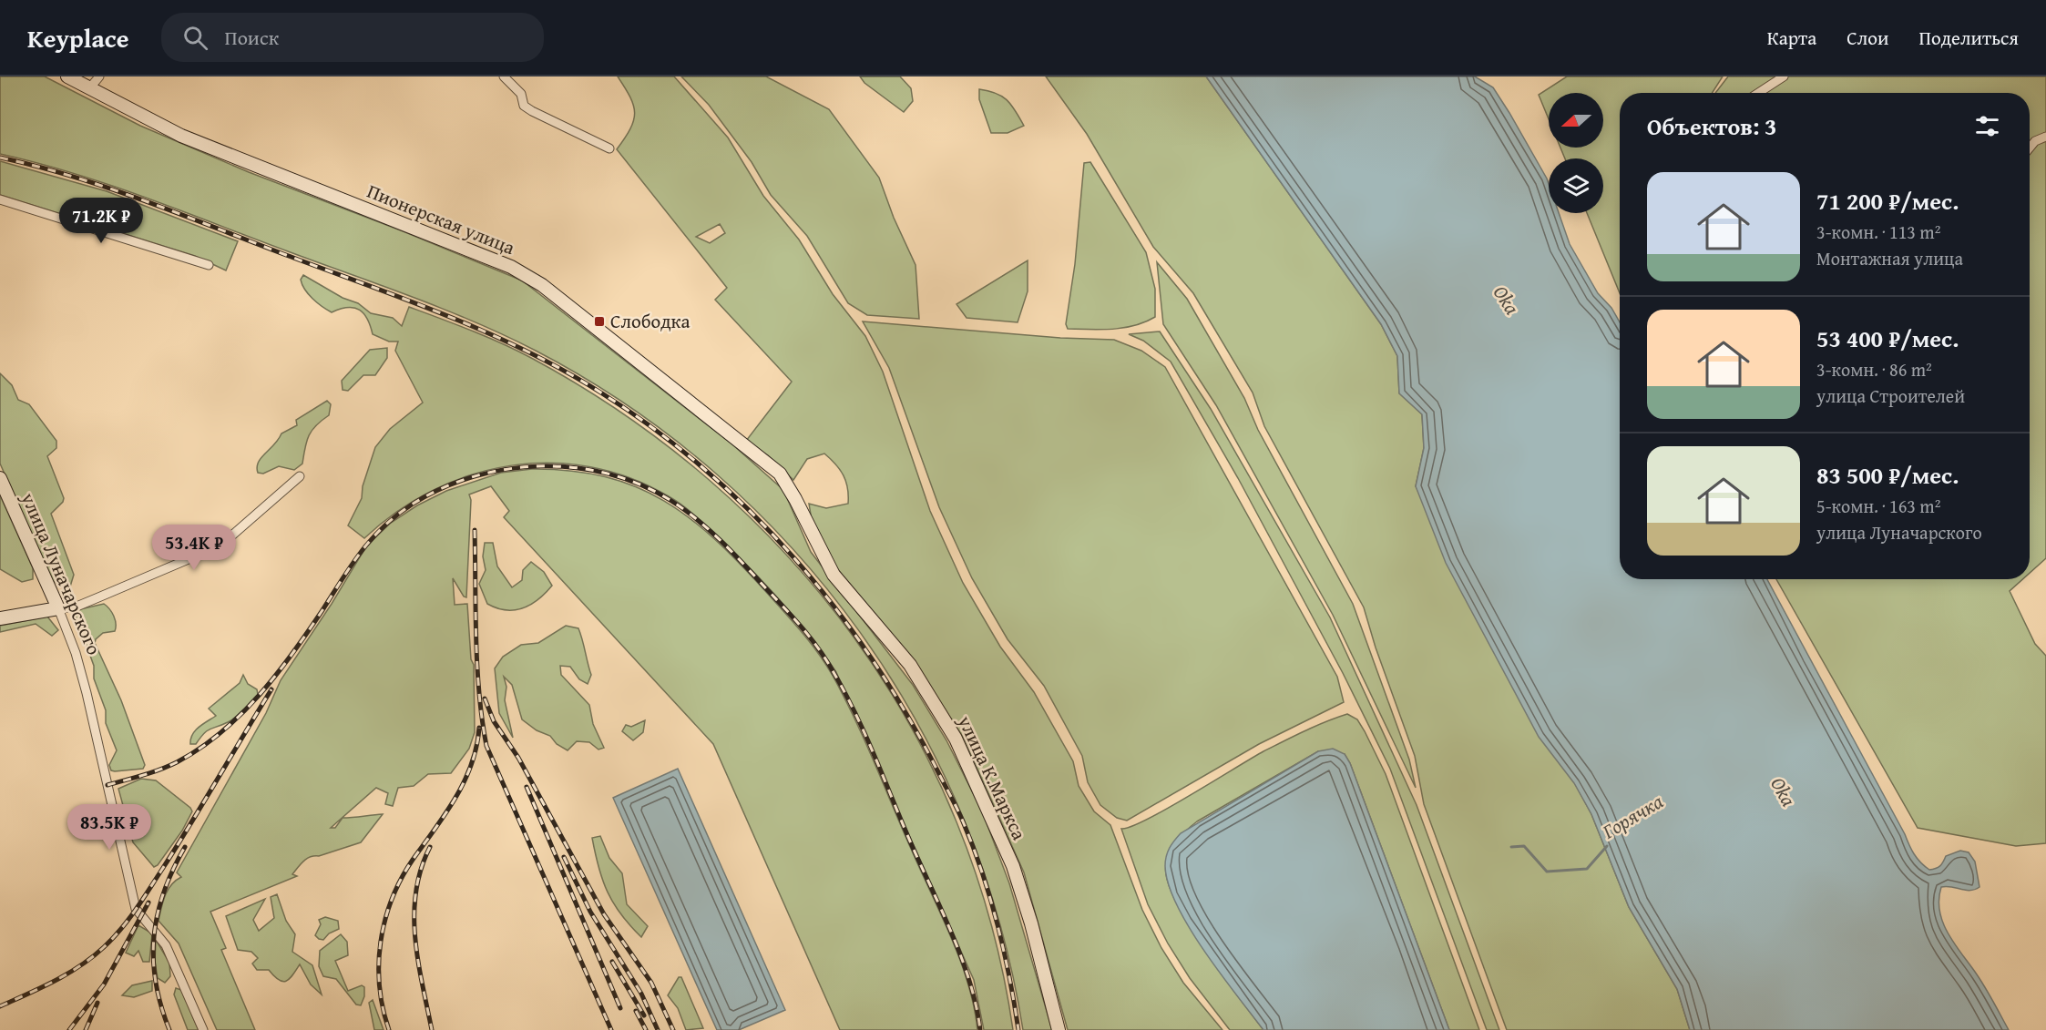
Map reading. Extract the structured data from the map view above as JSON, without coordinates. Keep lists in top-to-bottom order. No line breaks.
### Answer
{"streets":{"main road":["Пионерская улица","улица Луначарского","улица К.Маркса"]},"crossings":[["Пионерская улица","улица К.Маркса"]],"water":["Oka","Горячка"],"places":{"transit":["Слободка"]},"north":"left","page":{"header":"Keyplace","search":"Поиск","nav":["Карта","Слои","Поделиться"],"heading":"Объектов: 3","list":[{"name":"71 200 ₽/мес.","note":"3-комн. · 113 m² · Монтажная улица"},{"name":"53 400 ₽/мес.","note":"3-комн. · 86 m² · улица Строителей"},{"name":"83 500 ₽/мес.","note":"5-комн. · 163 m² · улица Луначарского"}],"price":["71.2K ₽","53.4K ₽","83.5K ₽"]}}
